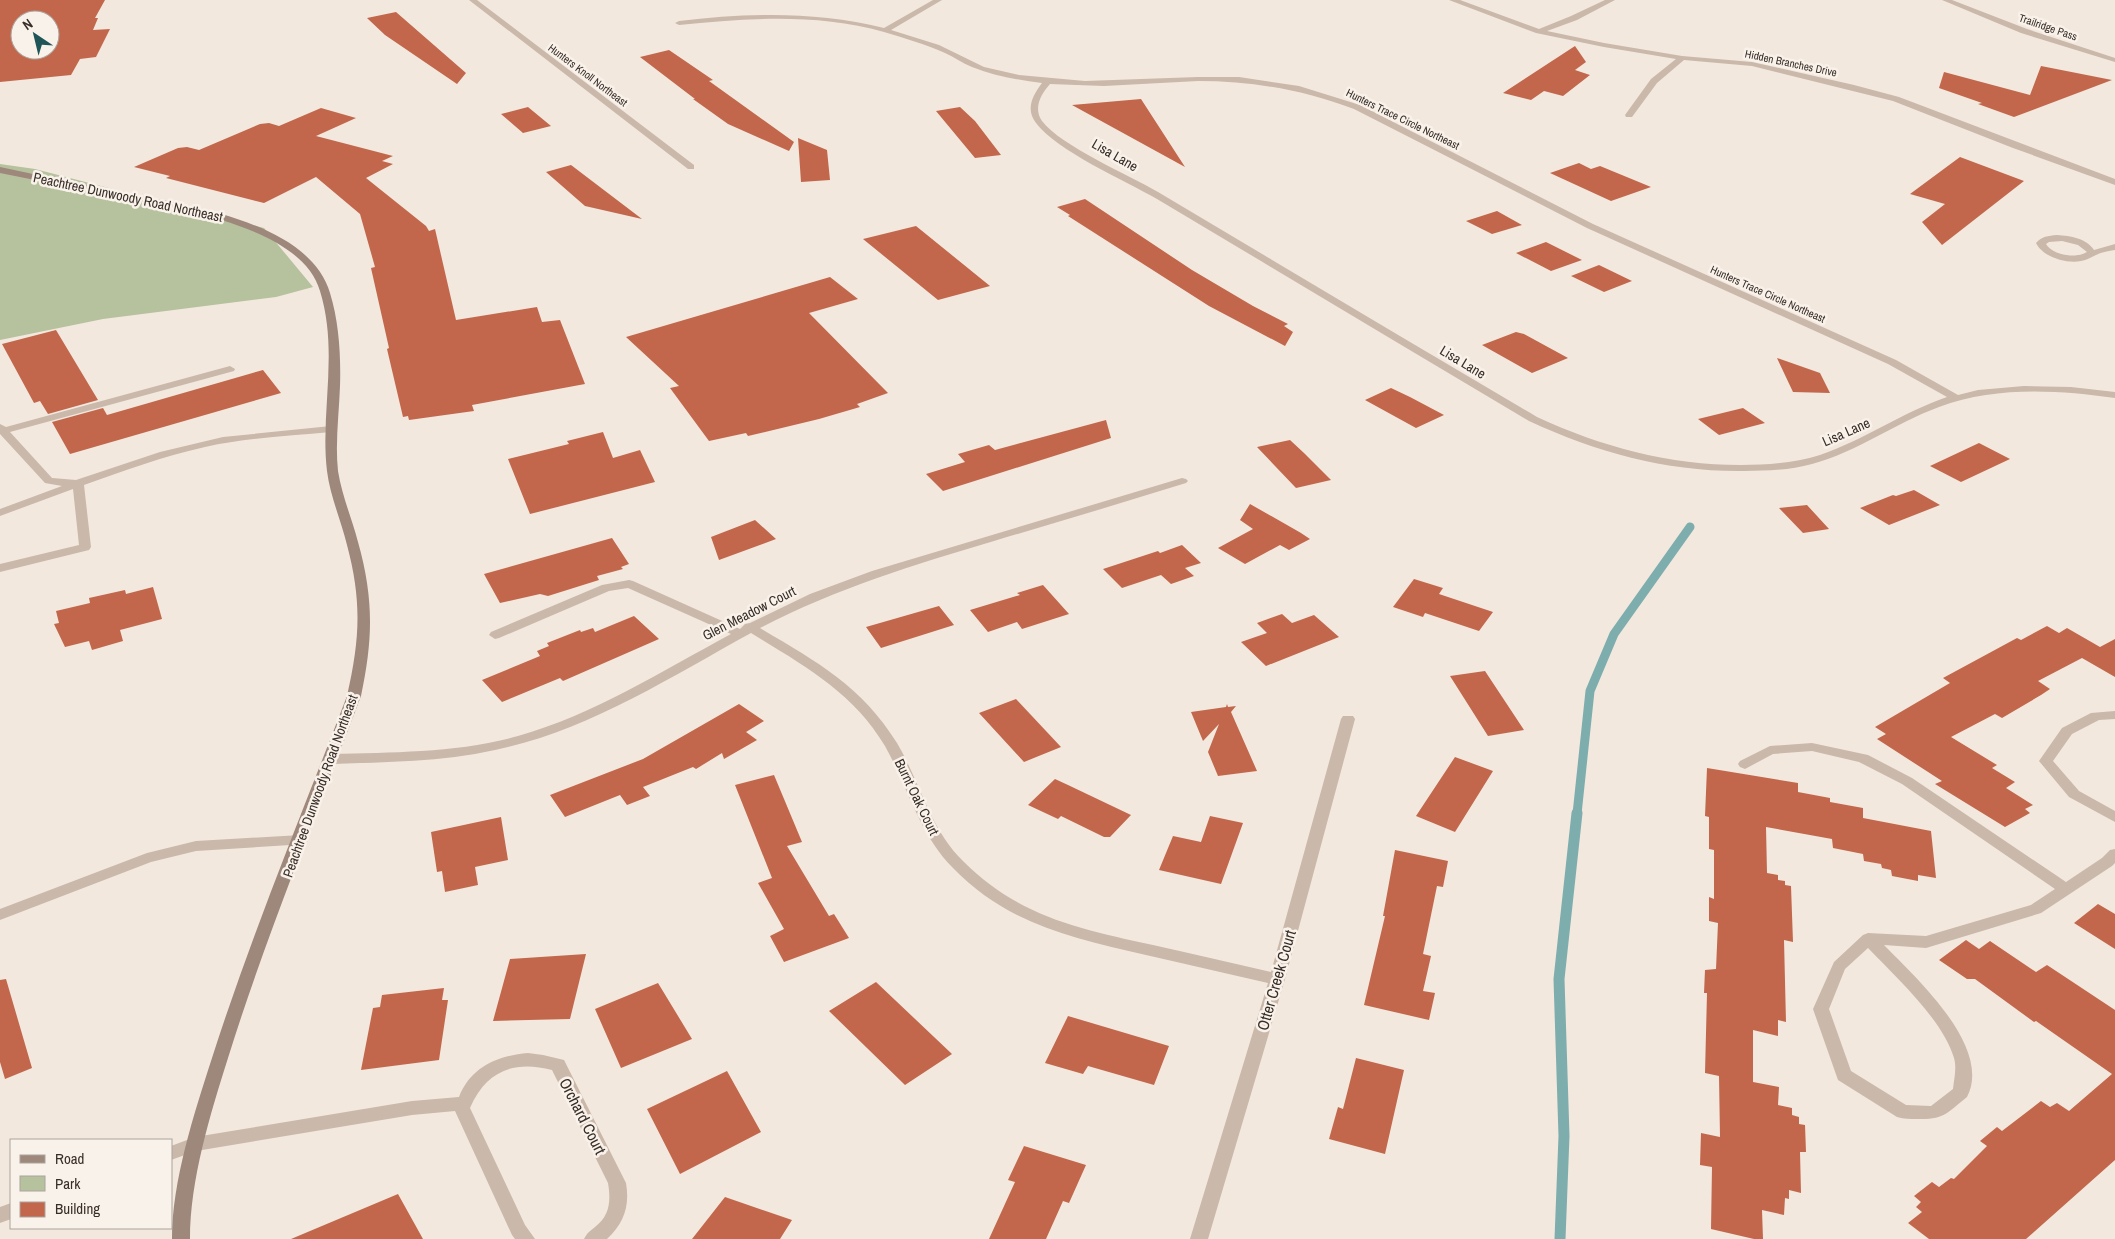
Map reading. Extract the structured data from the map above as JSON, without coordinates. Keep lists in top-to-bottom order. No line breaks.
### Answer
{"streets":{"street":["Trailridge Pass","Hidden Branches Drive","Hunters Knoll Northeast","Hunters Trace Circle Northeast","Lisa Lane","Peachtree Dunwoody Road Northeast","Glen Meadow Court","Burnt Oak Court","Otter Creek Court","Orchard Court"]},"crossings":[["Hunters Trace Circle Northeast","Lisa Lane"],["Peachtree Dunwoody Road Northeast","Glen Meadow Court"],["Glen Meadow Court","Burnt Oak Court"],["Burnt Oak Court","Otter Creek Court"]],"legend":["Road","Park","Building"],"north":"top left"}
